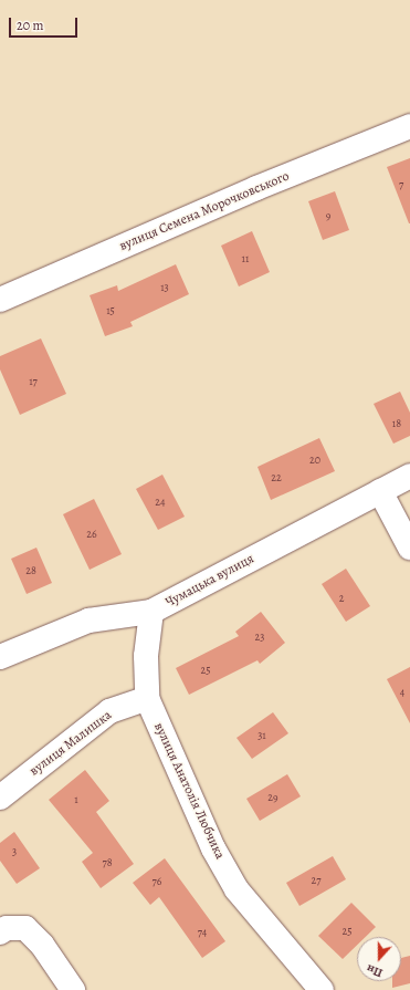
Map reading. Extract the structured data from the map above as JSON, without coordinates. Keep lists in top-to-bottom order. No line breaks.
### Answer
{"streets":{"street":["вулиця Семена Морочковського","Чумацька вулиця","вулиця Малишка","вулиця Анатолія Любчика"]},"crossings":[["Чумацька вулиця","вулиця Анатолія Любчика"],["вулиця Малишка","вулиця Анатолія Любчика"]],"house_numbers":["7","9","11","13","15","17","18","20","22","24","26","28","2","23","25","4","31","29","1","3","78","27","76","25","74"],"scale_bar":"20 m","north":"bottom"}
